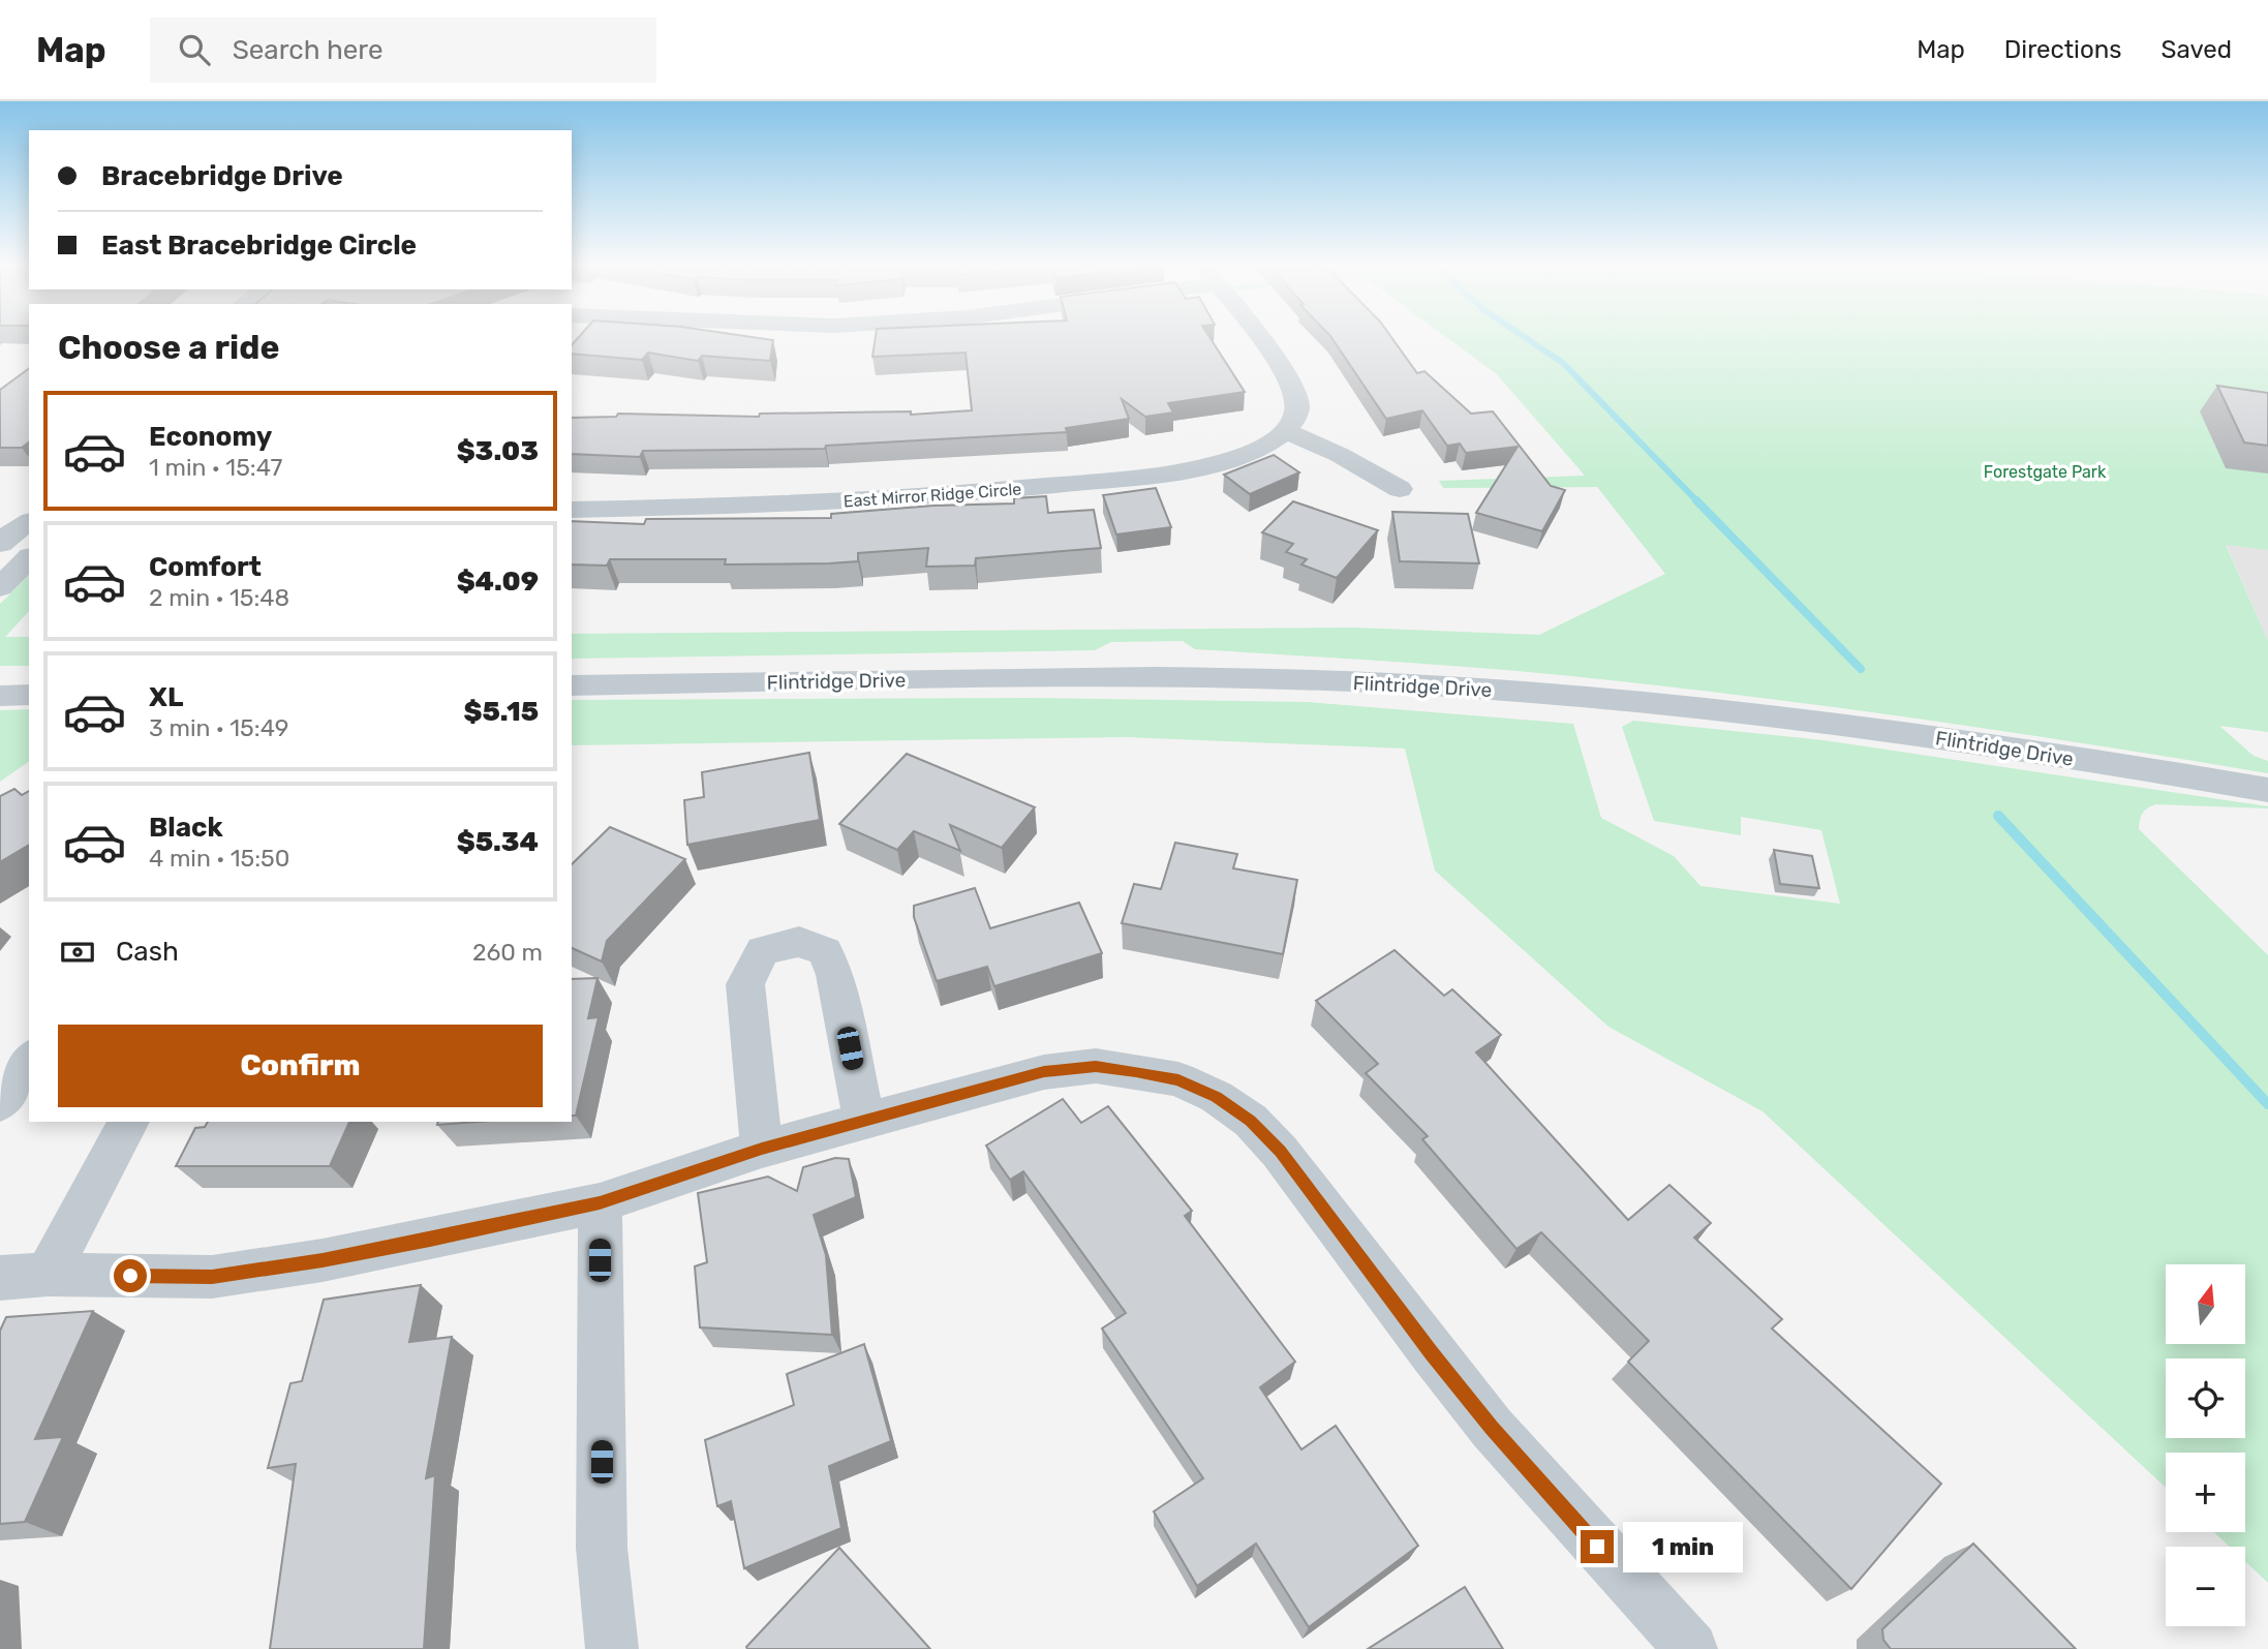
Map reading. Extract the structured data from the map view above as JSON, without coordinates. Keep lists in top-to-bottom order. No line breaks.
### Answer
{"streets":{"street":["East Mirror Ridge Circle","Flintridge Drive"]},"parks":["Forestgate Park"],"north":"top","page":{"header":"Map","search":"Search here","nav":["Map","Directions","Saved"],"banner":["Bracebridge Drive","East Bracebridge Circle"],"heading":"Choose a ride","list":[{"name":"Economy","note":"1 min · 15:47","value":"$3.03"},{"name":"Comfort","note":"2 min · 15:48","value":"$4.09"},{"name":"XL","note":"3 min · 15:49","value":"$5.15"},{"name":"Black","note":"4 min · 15:50","value":"$5.34"}],"pay":["Cash","260 m"],"buttons":"Confirm","map_buttons":["+","−"],"bubble":"1 min"}}
